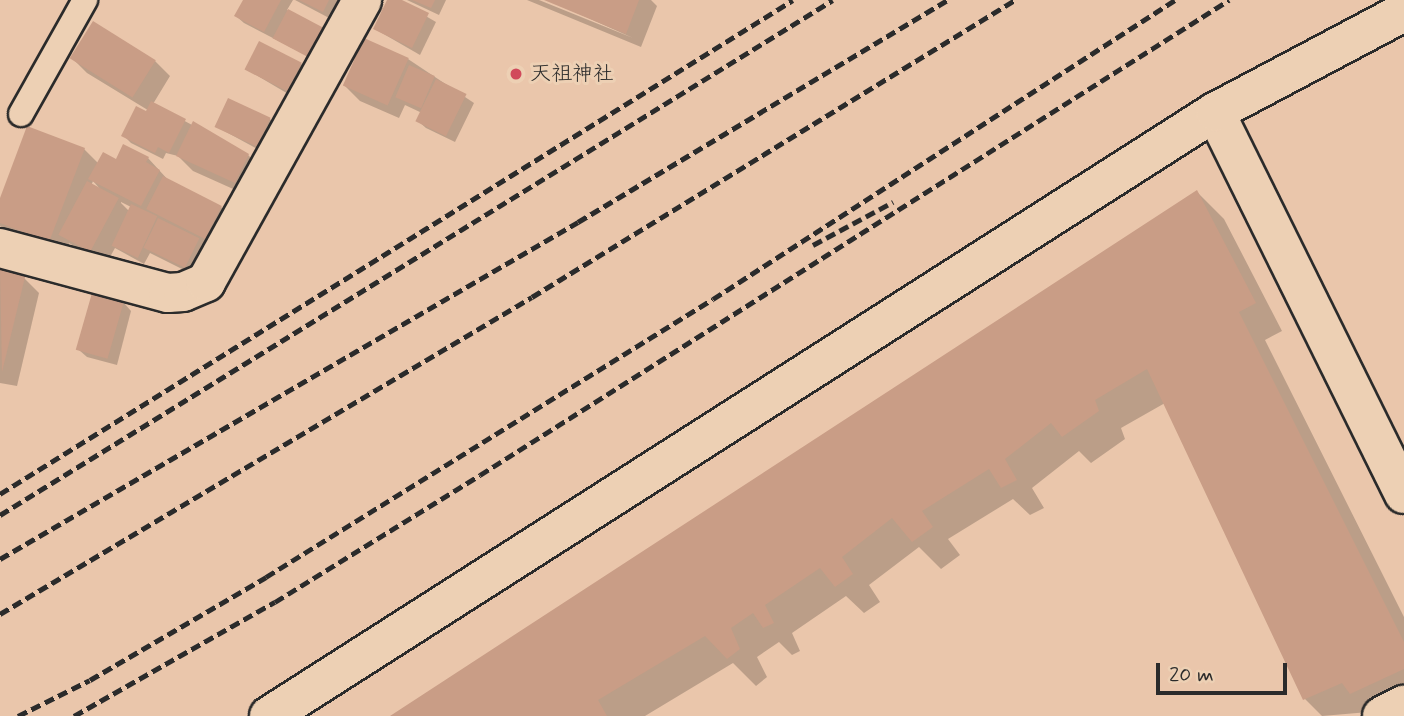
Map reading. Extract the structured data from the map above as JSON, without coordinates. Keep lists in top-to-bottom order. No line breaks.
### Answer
{"places":["天祖神社"],"scale_bar":"20 m"}
